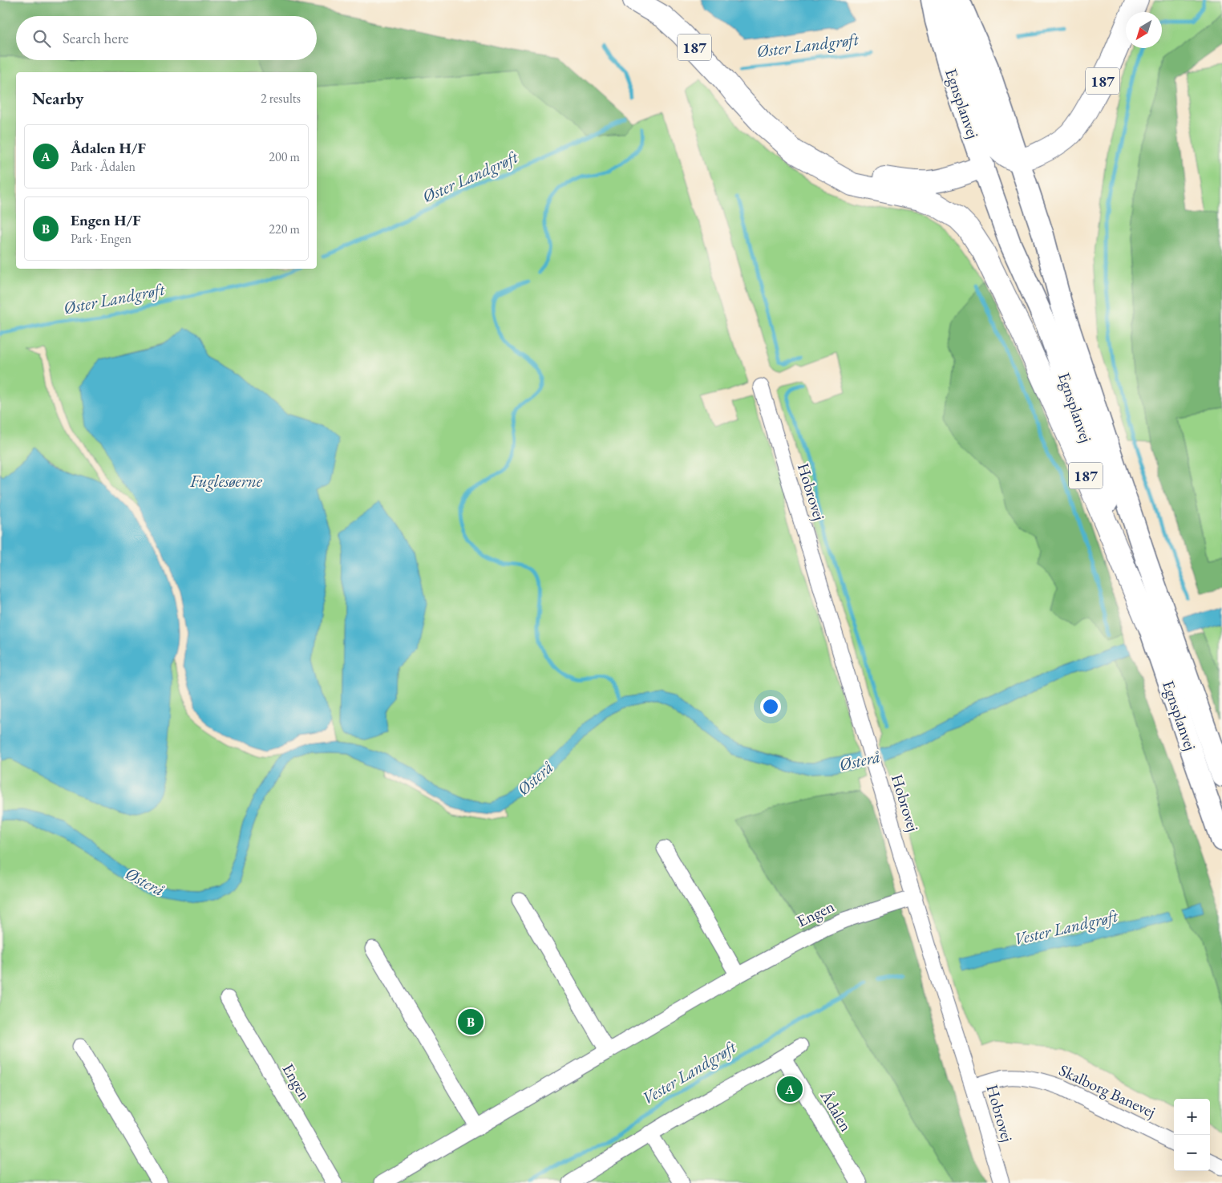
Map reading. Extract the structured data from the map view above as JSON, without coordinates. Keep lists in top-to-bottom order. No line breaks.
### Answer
{"streets":{"highway":["187"],"main road":["Egnsplanvej"],"street":["Hobrovej","Engen","Skalborg Banevej","Ådalen"]},"crossings":[["187","Egnsplanvej"],["Hobrovej","Engen"],["Hobrovej","Skalborg Banevej"]],"water":["Øster Landgrøft","Fuglesøerne","Østerå","Vester Landgrøft"],"north":"bottom left","page":{"search":"Search here","heading":["Nearby","2 results"],"list":[{"mark":"A","name":"Ådalen H/F","note":"Park · Ådalen","value":"200 m"},{"mark":"B","name":"Engen H/F","note":"Park · Engen","value":"220 m"}],"pins":["B","A"],"map_buttons":["+","−"]}}
